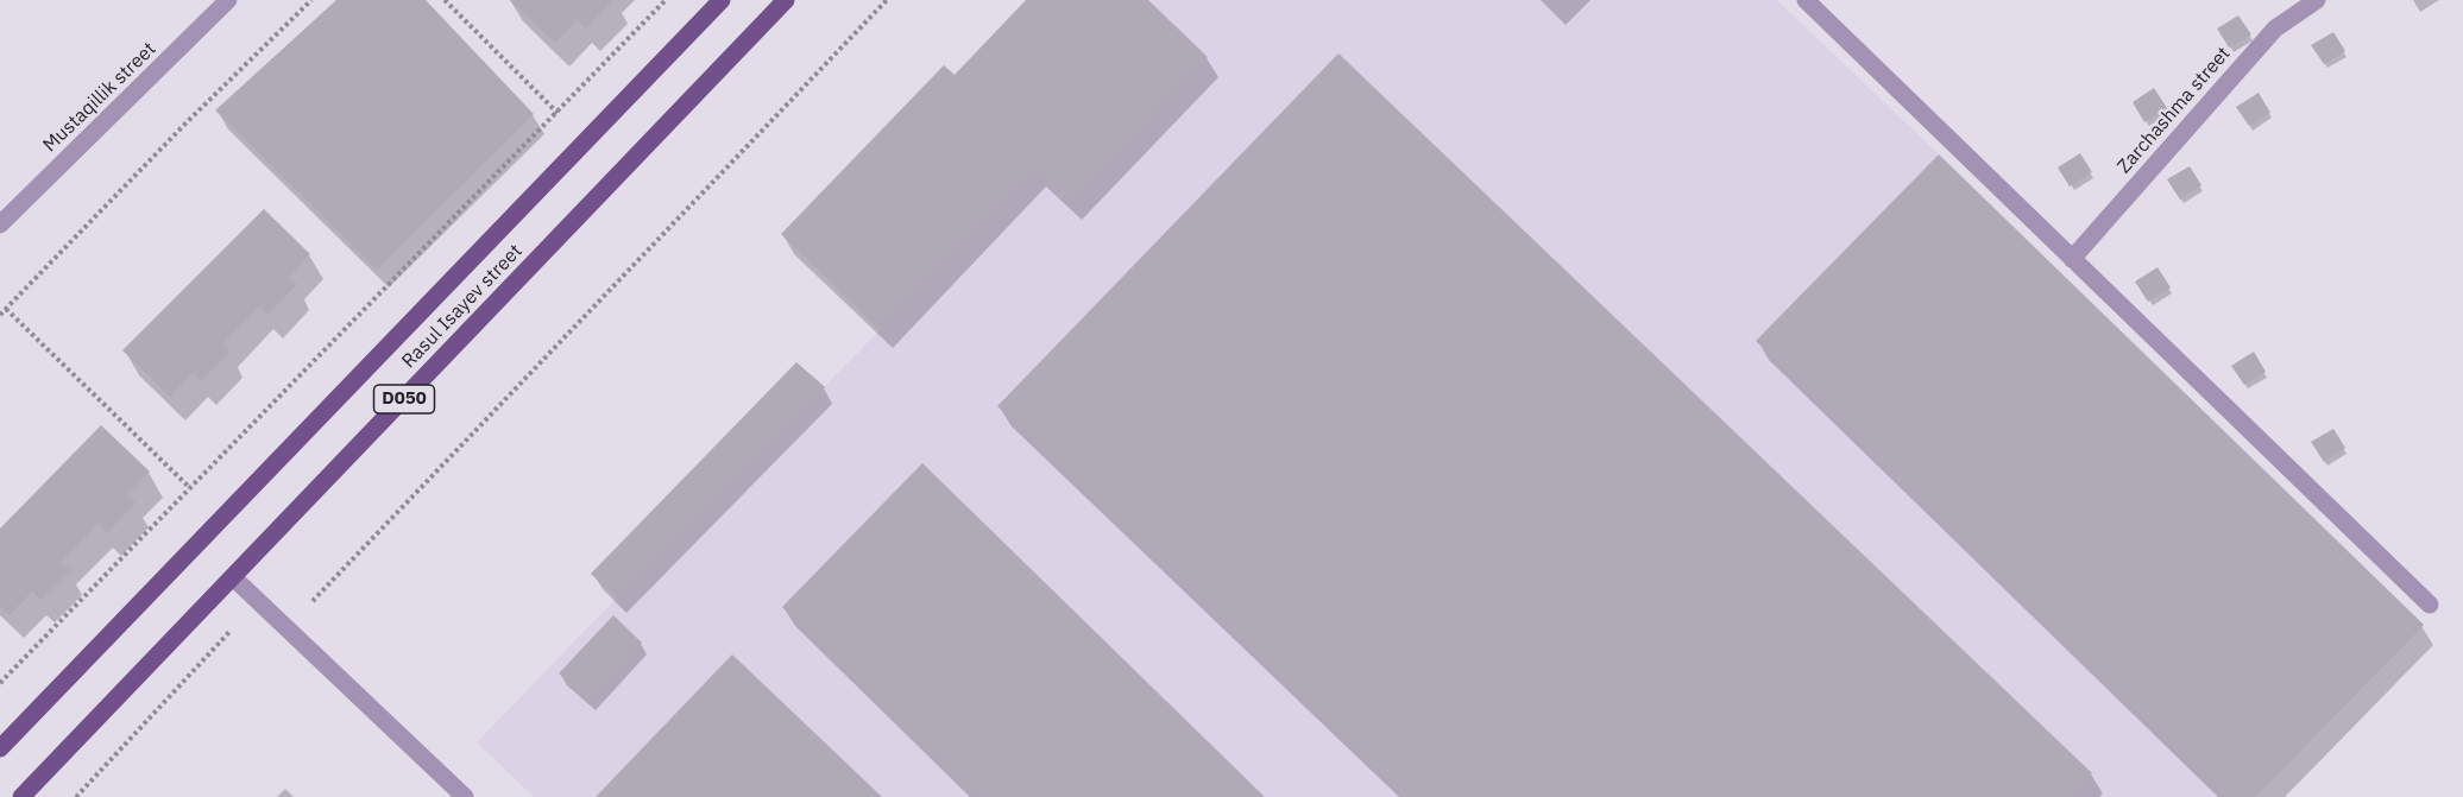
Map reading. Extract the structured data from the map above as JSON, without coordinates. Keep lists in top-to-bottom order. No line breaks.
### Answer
{"streets":{"main road":["Rasul Isayev street","D050"],"street":["Mustaqillik street","Zarchashma street"]}}
